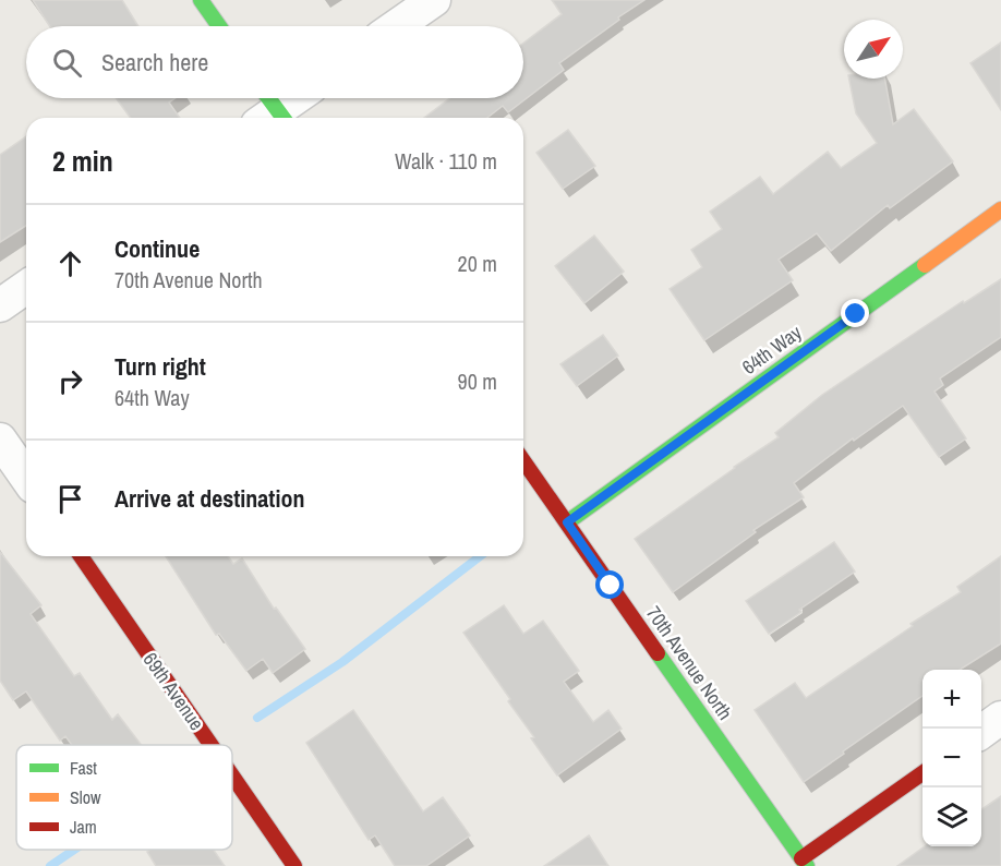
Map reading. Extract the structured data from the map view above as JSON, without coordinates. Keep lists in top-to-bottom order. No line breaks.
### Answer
{"streets":{"street":["64th Way","70th Avenue North","69th Avenue"]},"crossings":[["64th Way","70th Avenue North"]],"legend":["Fast","Slow","Jam"],"north":"top right","page":{"search":"Search here","heading":["2 min","Walk · 110 m"],"list":[["Continue","70th Avenue North","20 m"],["Turn right","64th Way","90 m"],"Arrive at destination"],"map_buttons":["+","−"]}}
